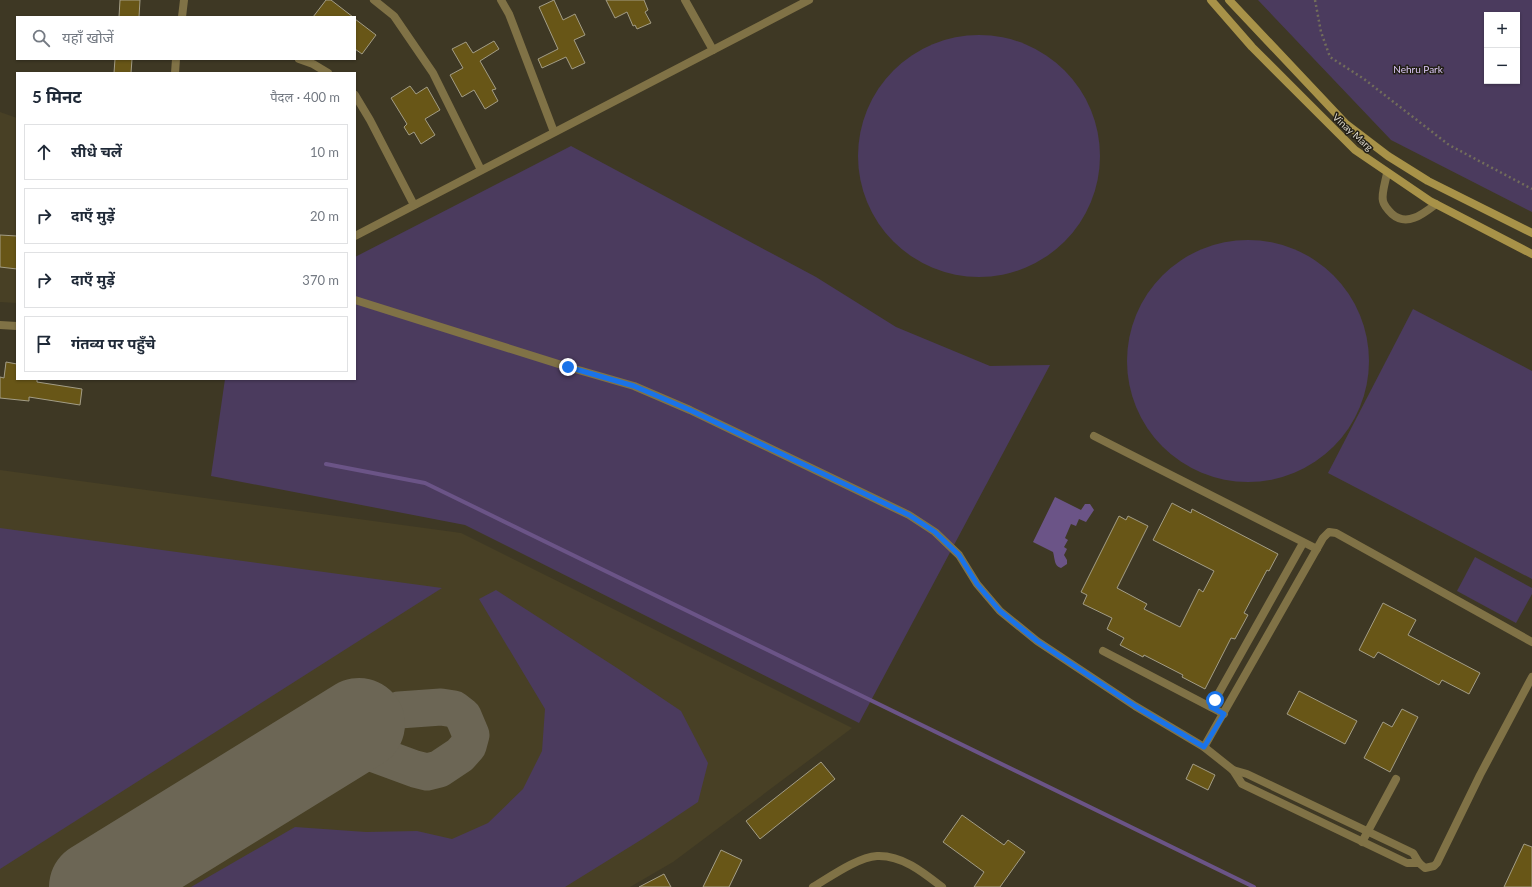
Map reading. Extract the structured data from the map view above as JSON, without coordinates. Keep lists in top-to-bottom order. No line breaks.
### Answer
{"streets":{"main road":["Vinay Marg"]},"parks":["Nehru Park"],"page":{"map_buttons":["+","−"],"search":"यहाँ खोजें","heading":["5 मिनट","पैदल · 400 m"],"list":[["सीधे चलें","10 m"],["दाएँ मुड़ें","20 m"],["दाएँ मुड़ें","370 m"],"गंतव्य पर पहुँचे"]}}
